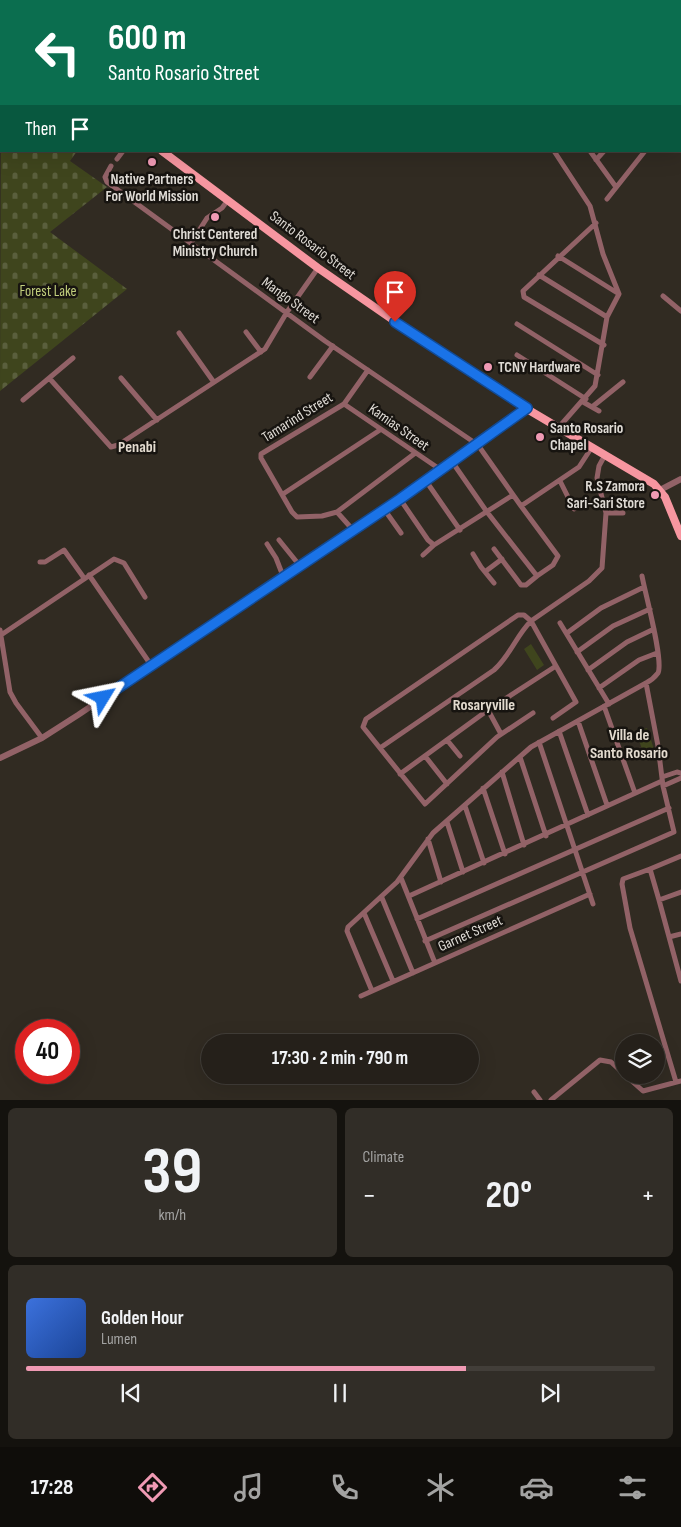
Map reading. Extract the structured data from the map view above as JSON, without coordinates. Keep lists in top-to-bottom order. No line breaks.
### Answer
{"streets":{"main road":["Santo Rosario Street"],"street":["Mango Street","Tamarind Street","Kamias Street","Garnet Street"]},"crossings":[["Mango Street","Tamarind Street"],["Tamarind Street","Kamias Street"]],"districts":["Penabi","Rosaryville","Villa de Santo Rosario"],"parks":["Forest Lake"],"places":["Native Partners For World Mission","Christ Centered Ministry Church","TCNY Hardware","Santo Rosario Chapel","R.S Zamora Sari-Sari Store"],"page":{"turn":["600 m","Santo Rosario Street"],"then":"Then","limit":"40","trip":"17:30 · 2 min · 790 m","tile":[["39","km/h"],"Climate"],"heat":["−","20°","+"],"song":["Golden Hour","Lumen"],"tabs":"17:28"}}
